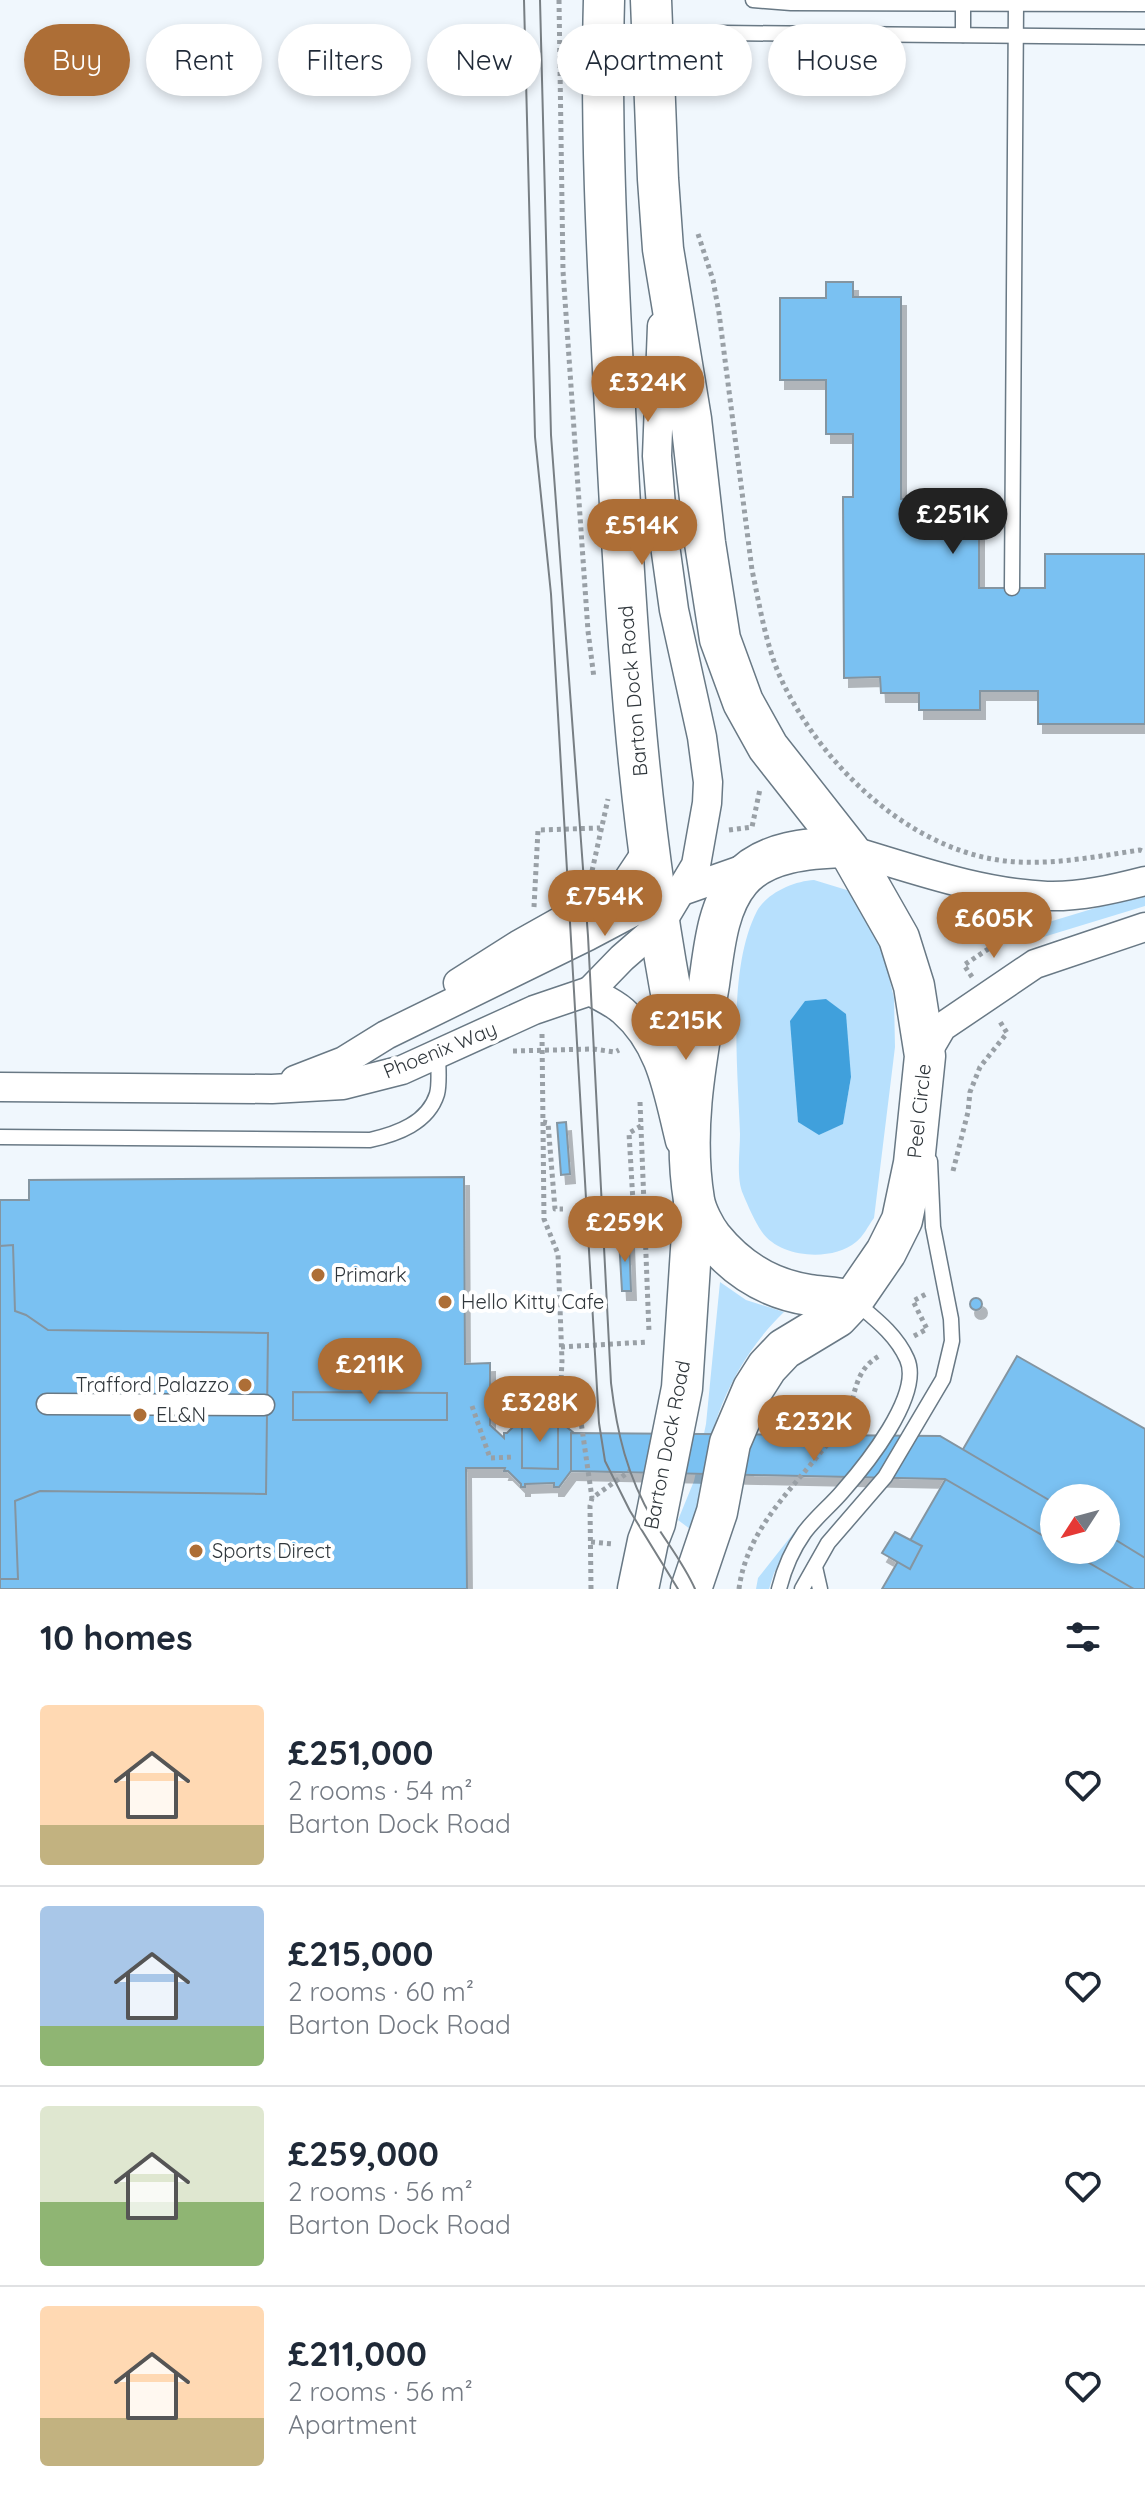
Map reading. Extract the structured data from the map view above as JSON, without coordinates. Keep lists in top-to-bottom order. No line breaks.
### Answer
{"streets":{"main road":["Barton Dock Road","Peel Circle"],"street":["Phoenix Way"]},"places":["Primark","Hello Kitty Cafe","Trafford Palazzo","EL&N","Sports Direct"],"north":"bottom left","page":{"chip":["Buy","Rent","Filters","New","Apartment","House"],"price":["£324K","£251K","£514K","£754K","£605K","£215K","£259K","£211K","£328K","£232K"],"heading":"10 homes","list":[{"name":"£251,000","note":"2 rooms · 54 m² · Barton Dock Road"},{"name":"£215,000","note":"2 rooms · 60 m² · Barton Dock Road"},{"name":"£259,000","note":"2 rooms · 56 m² · Barton Dock Road"},{"name":"£211,000","note":"2 rooms · 56 m² · Apartment"}]}}
